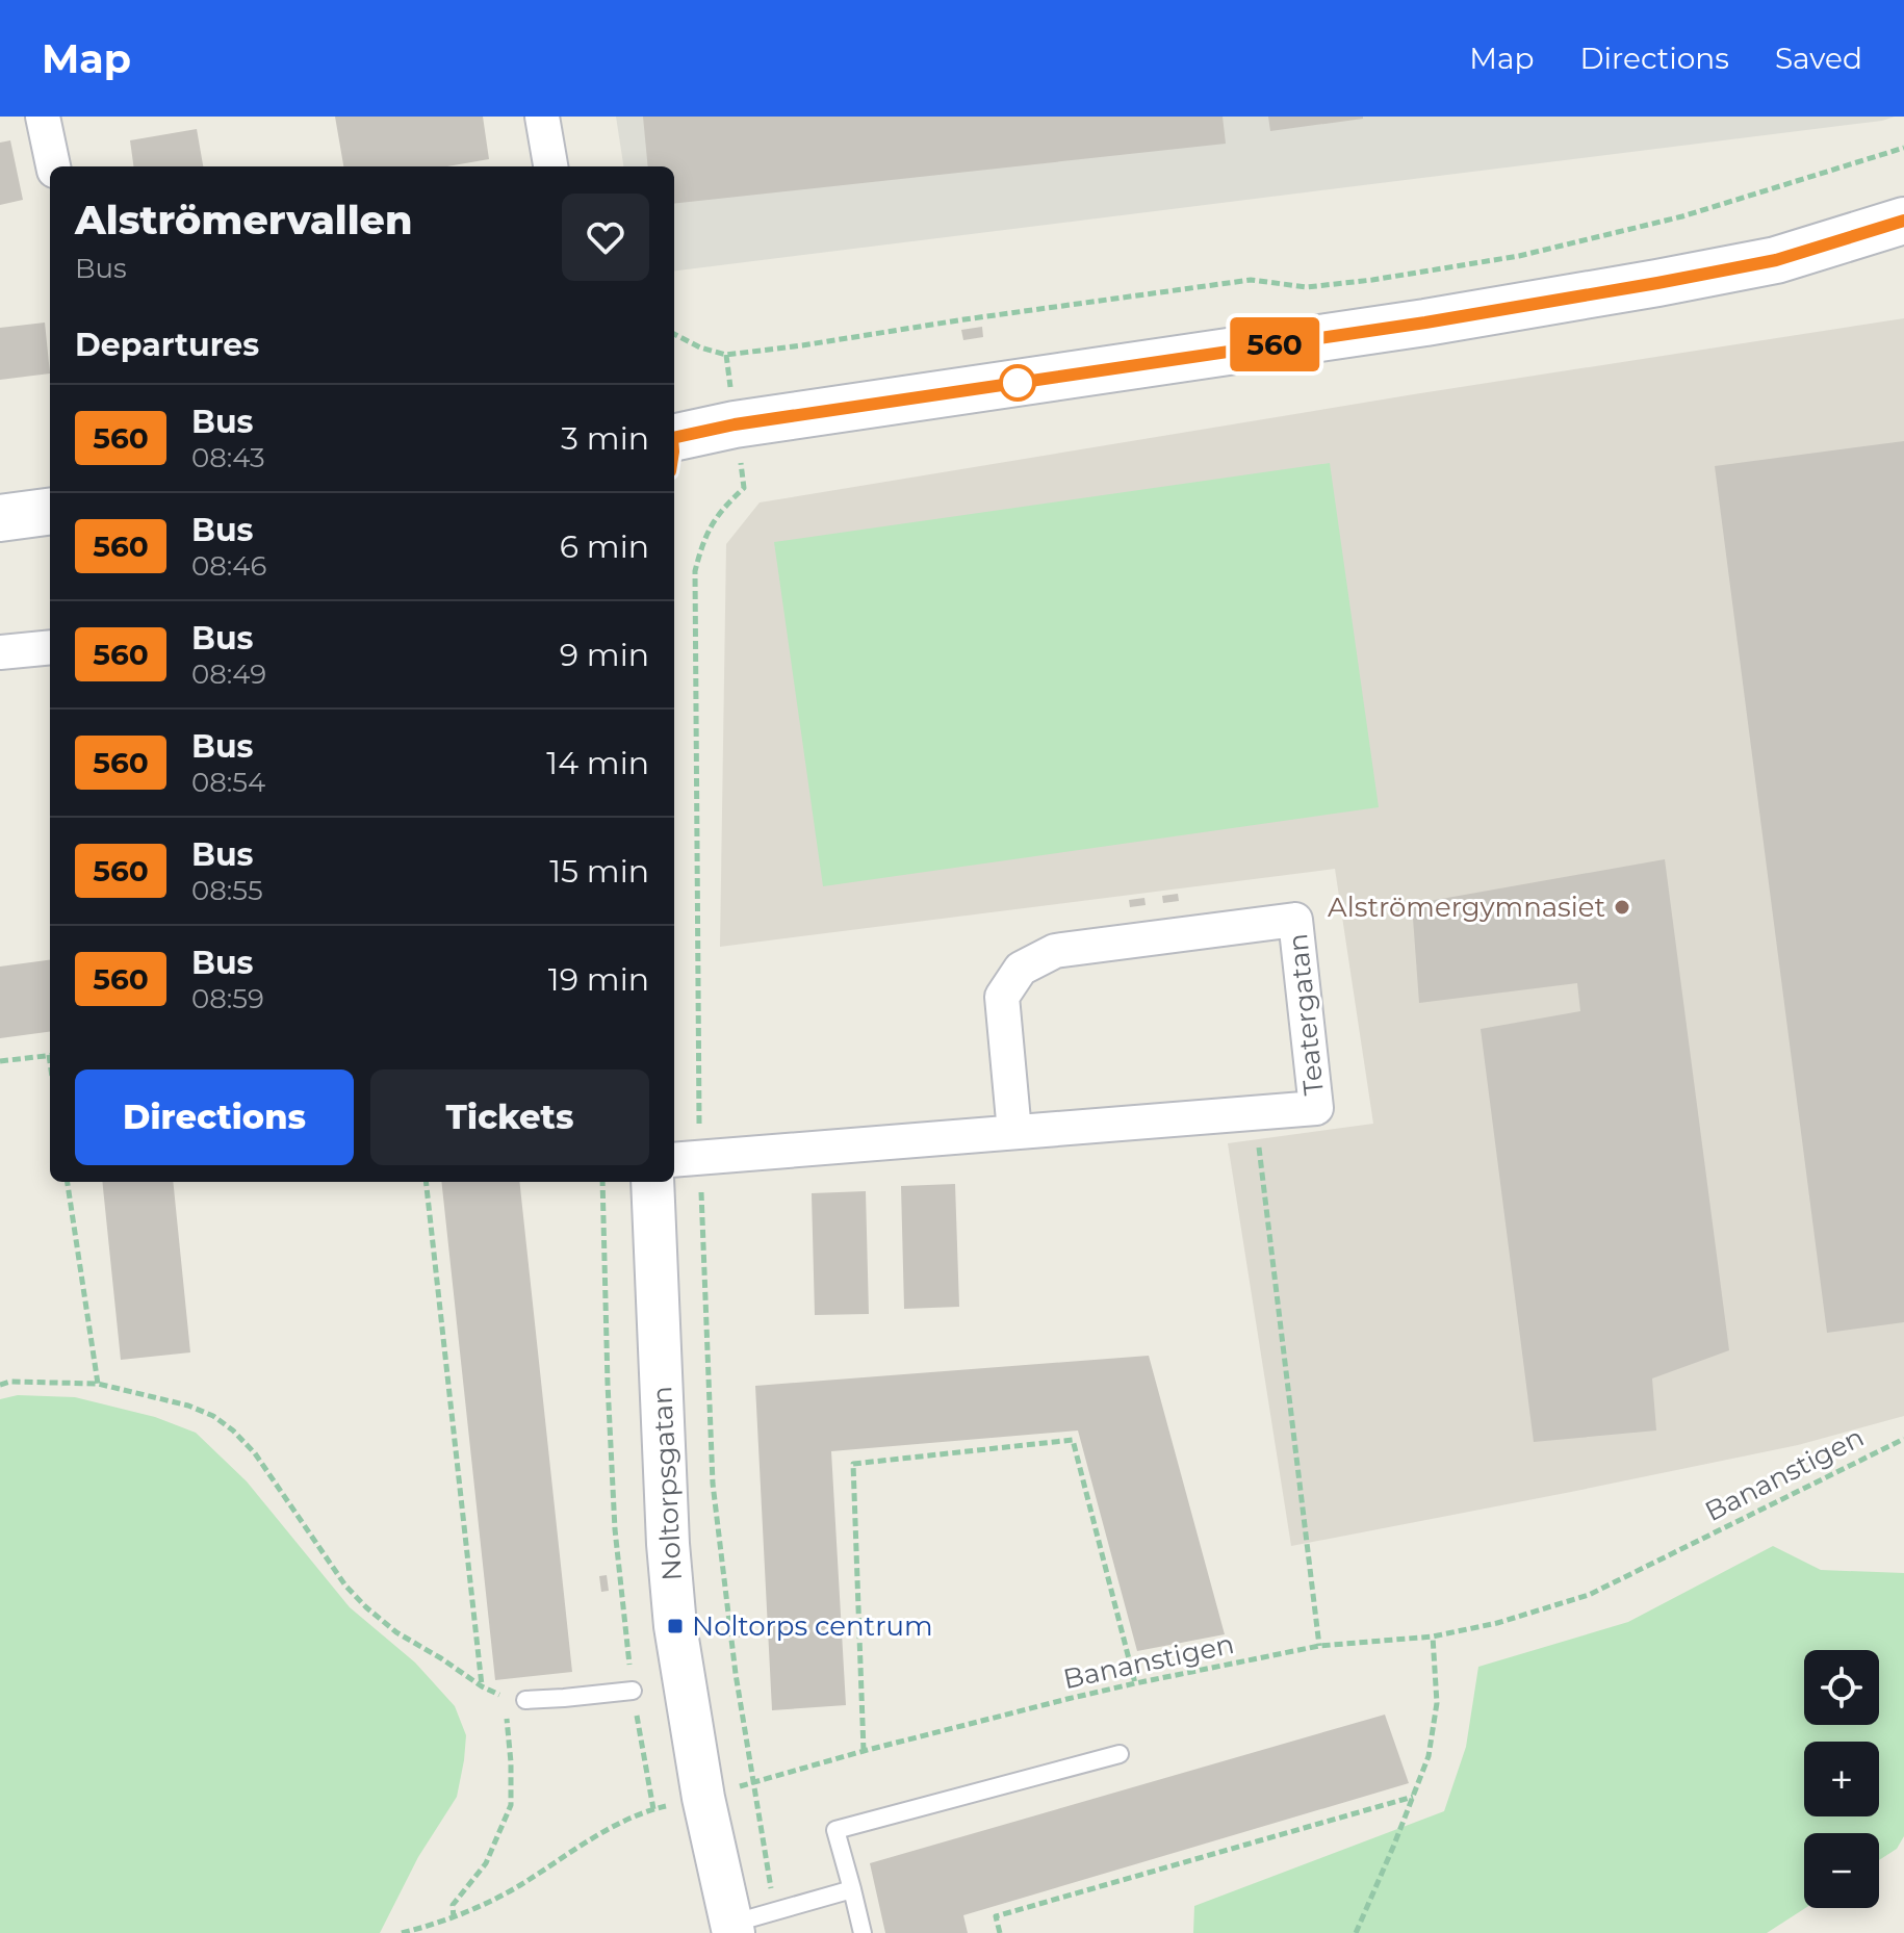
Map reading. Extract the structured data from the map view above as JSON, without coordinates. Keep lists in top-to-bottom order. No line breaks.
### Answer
{"streets":{"street":["Teatergatan","Noltorpsgatan"],"path":["Bananstigen"]},"crossings":[["Bananstigen","Noltorpsgatan"]],"places":{"other":["Alströmergymnasiet"],"transit":["Noltorps centrum"]},"lines":["bus line 560"],"page":{"header":"Map","nav":["Map","Directions","Saved"],"on_map":"560","heading":[["Alströmervallen","Bus"],"Departures"],"list":[{"mark":"560","name":"Bus","note":"08:43","value":"3 min"},{"mark":"560","name":"Bus","note":"08:46","value":"6 min"},{"mark":"560","name":"Bus","note":"08:49","value":"9 min"},{"mark":"560","name":"Bus","note":"08:54","value":"14 min"},{"mark":"560","name":"Bus","note":"08:55","value":"15 min"},{"mark":"560","name":"Bus","note":"08:59","value":"19 min"}],"buttons":["Directions","Tickets"],"map_buttons":["+","−"]}}
